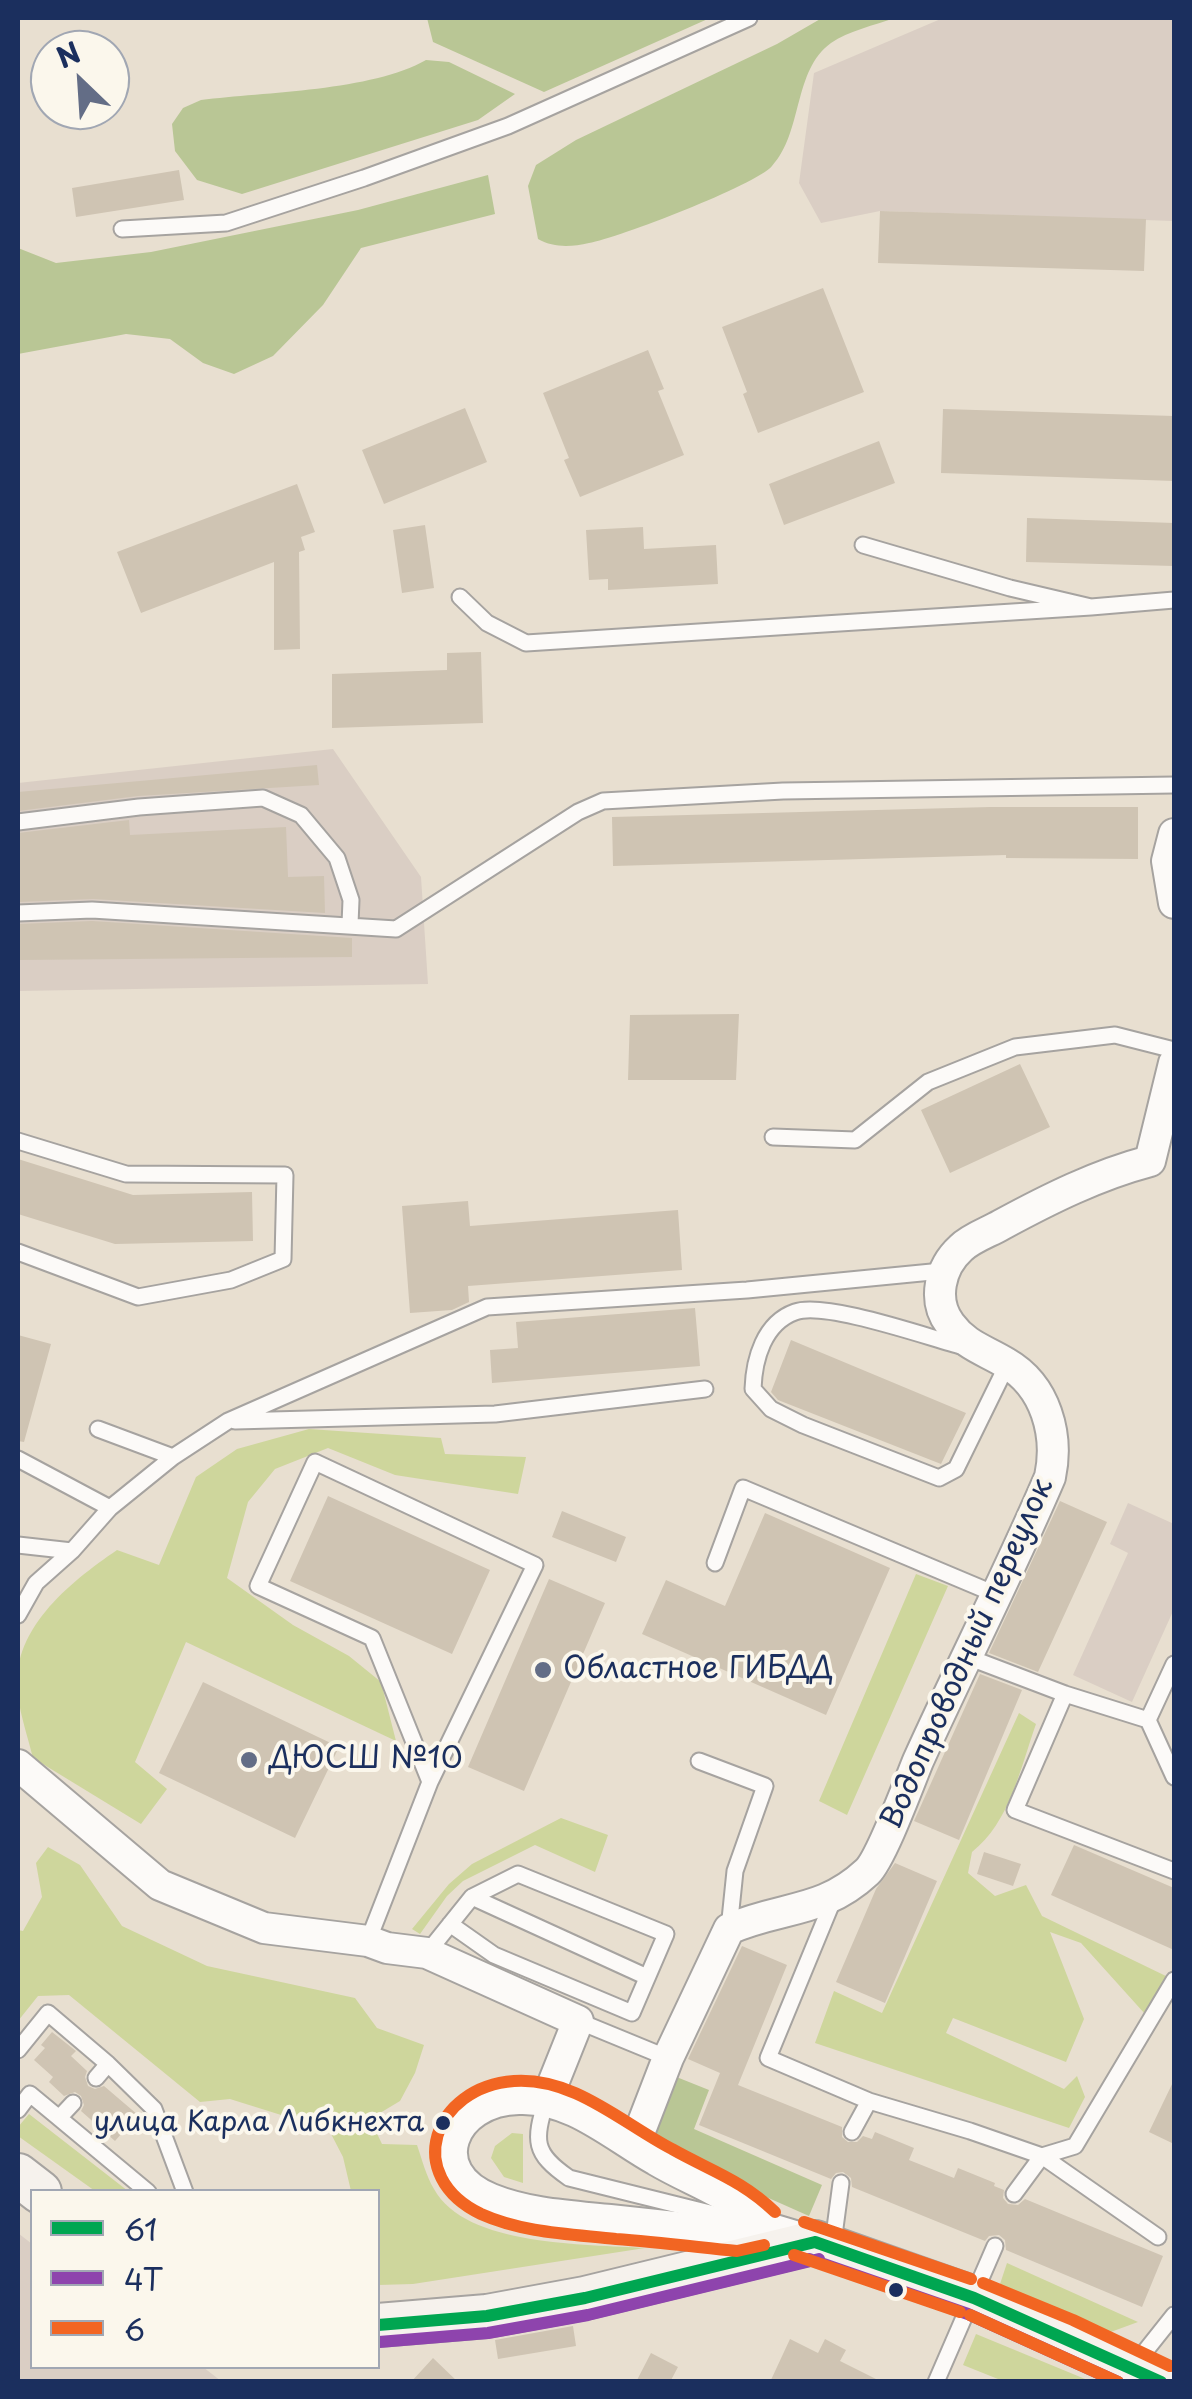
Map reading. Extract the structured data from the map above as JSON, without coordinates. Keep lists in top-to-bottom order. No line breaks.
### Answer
{"streets":{"street":["Водопроводный переулок"]},"places":["Областное ГИБДД","ДЮСШ №10","улица Карла Либкнехта"],"lines":["transit line 6","transit line 61","transit line 4Т"],"legend":["61","4Т","6"],"north":"top left"}
